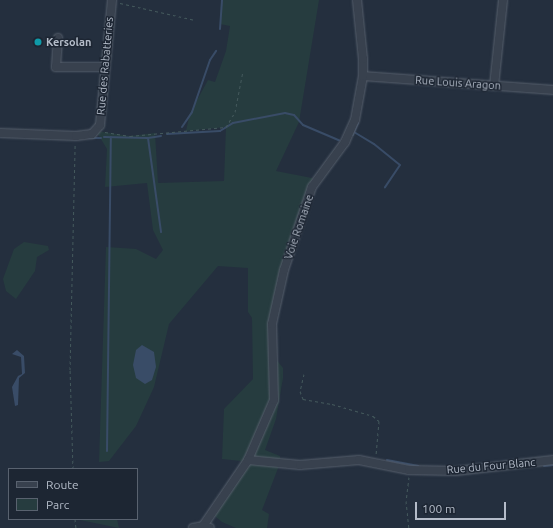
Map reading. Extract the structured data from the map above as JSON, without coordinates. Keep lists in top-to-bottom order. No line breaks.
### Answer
{"streets":{"street":["Rue des Rabatteries","Rue Louis Aragon","Voie Romaine","Rue du Four Blanc"]},"crossings":[["Rue Louis Aragon","Voie Romaine"],["Voie Romaine","Rue du Four Blanc"]],"places":["Kersolan"],"legend":["Route","Parc"],"scale_bar":"100 m"}
